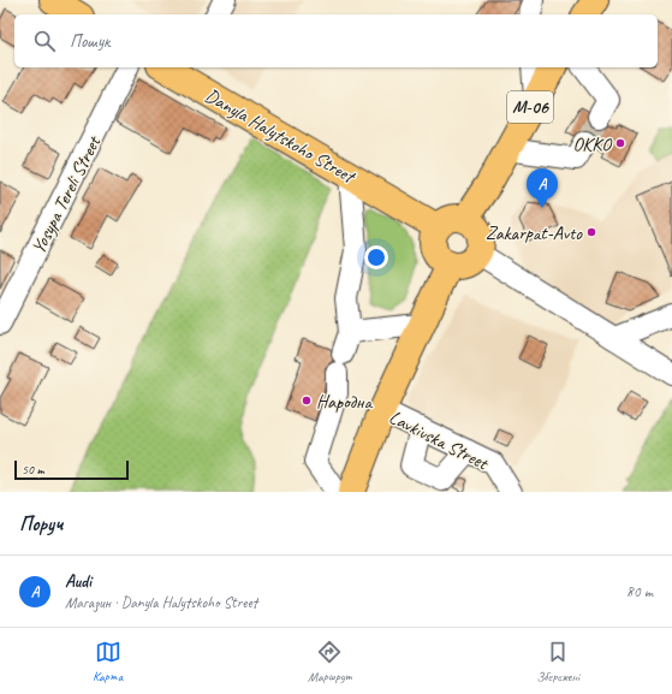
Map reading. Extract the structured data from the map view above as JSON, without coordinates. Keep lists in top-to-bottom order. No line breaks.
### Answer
{"streets":{"main road":["М-06","Danyla Halytskoho Street"],"street":["Yosypa Tereli Street","Lavkivska Street"]},"crossings":[["М-06","Danyla Halytskoho Street"]],"places":["OKKO","Zakarpat-Avto","Народна"],"scale_bar":"50 m","page":{"search":"Пошук","pins":"A","scale":"50 m","heading":"Поруч","list":[{"mark":"A","name":"Audi","note":"Магазин · Danyla Halytskoho Street","value":"80 m"}],"nav":["Карта","Маршрут","Збережені"]}}
